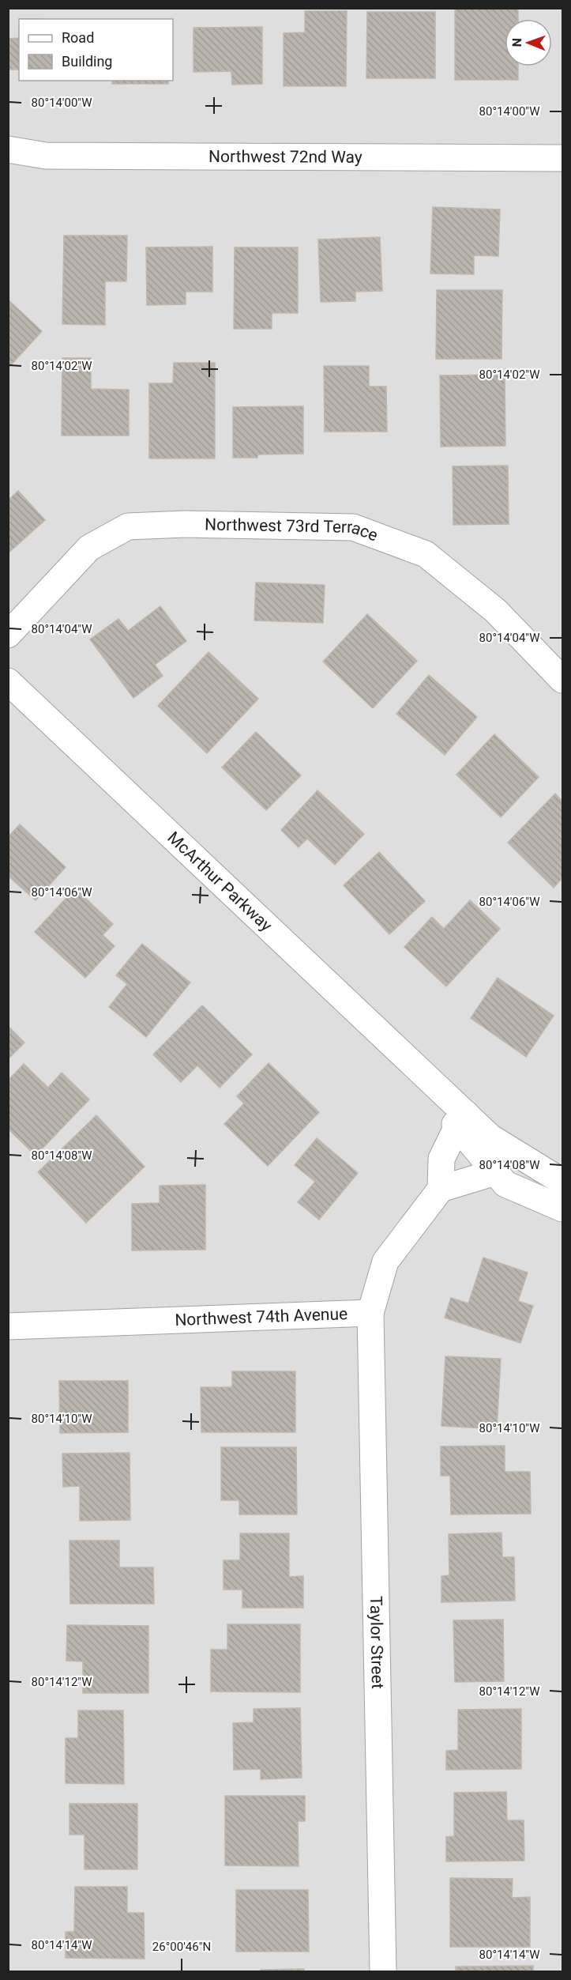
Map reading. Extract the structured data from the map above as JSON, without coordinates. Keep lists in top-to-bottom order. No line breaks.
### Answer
{"streets":{"street":["Northwest 72nd Way","Northwest 73rd Terrace","McArthur Parkway","Northwest 74th Avenue","Taylor Street"]},"crossings":[["Northwest 74th Avenue","Taylor Street"]],"legend":["Road","Building"],"north":"left","coordinates":["80°14'00\"W","80°14'02\"W","80°14'04\"W","80°14'06\"W","80°14'08\"W","80°14'10\"W","80°14'12\"W","80°14'14\"W","26°00'46\"N"]}
